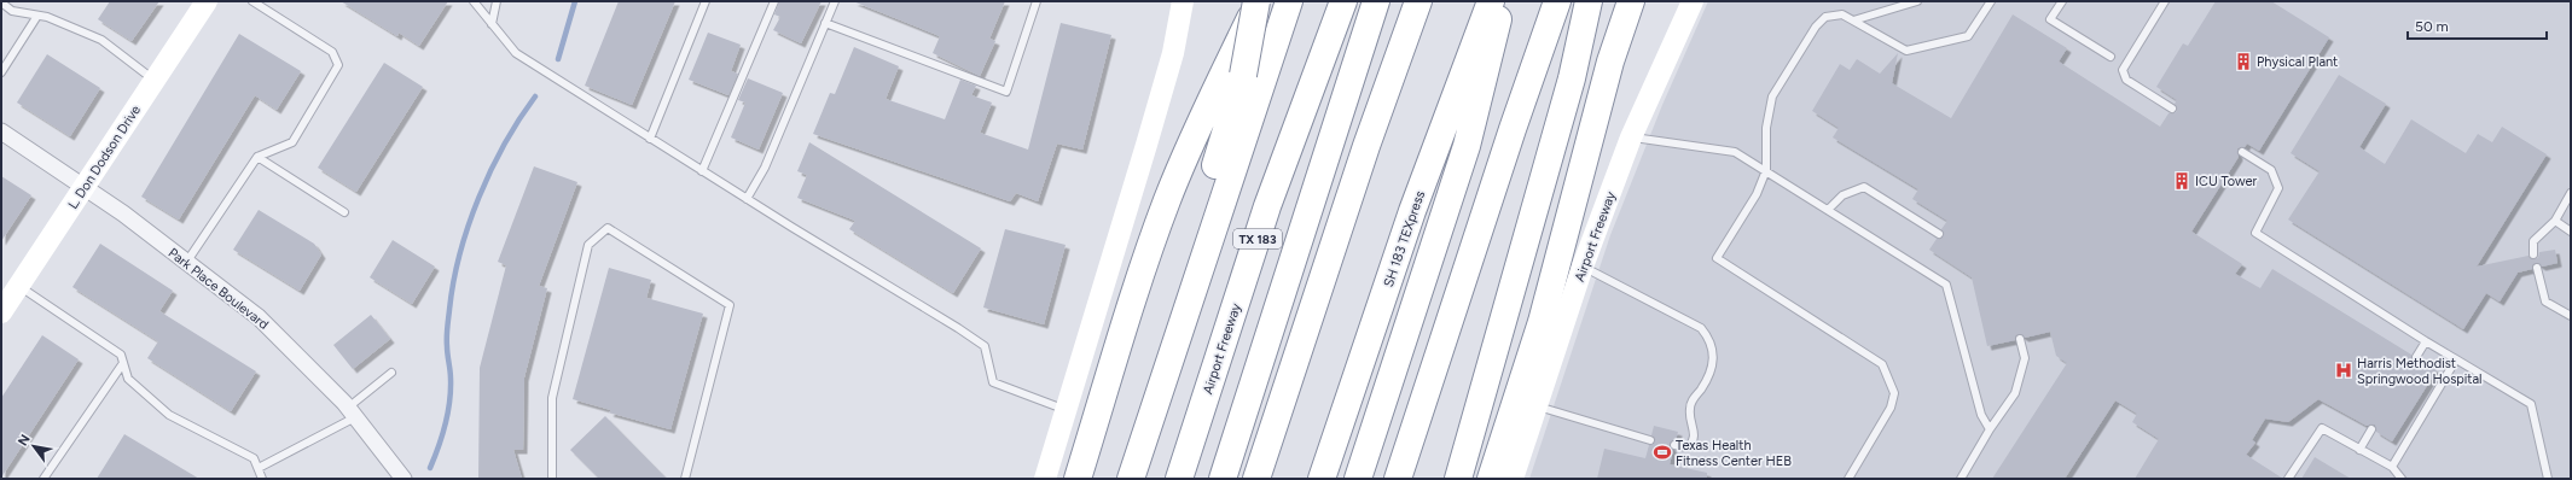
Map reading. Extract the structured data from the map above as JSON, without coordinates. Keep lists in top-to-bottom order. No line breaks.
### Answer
{"streets":{"highway":["Airport Freeway","TX 183","SH 183 TEXpress"],"main road":["L. Don Dodson Drive"],"street":["Park Place Boulevard"]},"crossings":[["L. Don Dodson Drive","Park Place Boulevard"]],"places":{"building":["Physical Plant","ICU Tower"],"hospital":["Harris Methodist Springwood Hospital"],"sports":["Texas Health Fitness Center HEB"]},"scale_bar":"50 m","north":"top left"}
